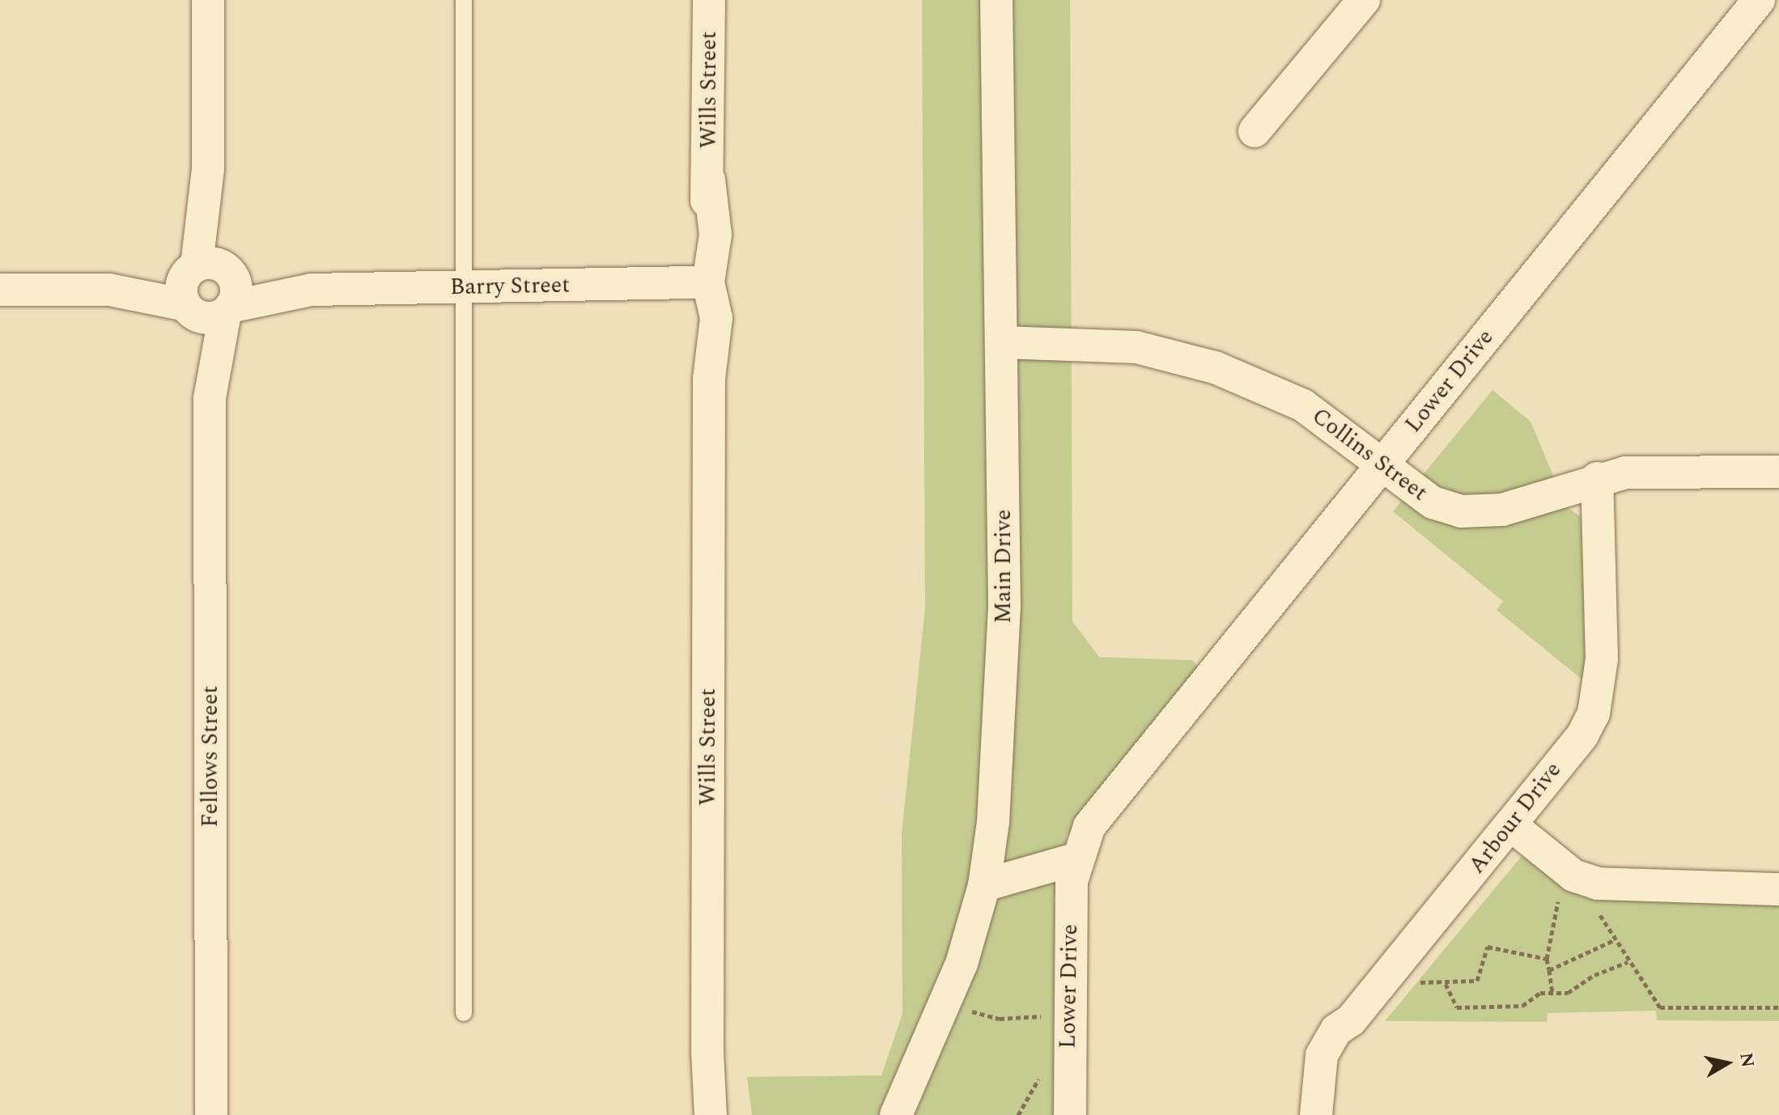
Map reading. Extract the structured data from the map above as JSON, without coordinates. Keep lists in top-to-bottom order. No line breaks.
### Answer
{"streets":{"street":["Wills Street","Barry Street","Lower Drive","Collins Street","Main Drive","Fellows Street","Arbour Drive"]},"crossings":[["Wills Street","Barry Street"],["Barry Street","Fellows Street"],["Lower Drive","Collins Street"],["Collins Street","Main Drive"],["Collins Street","Arbour Drive"]],"north":"right"}
